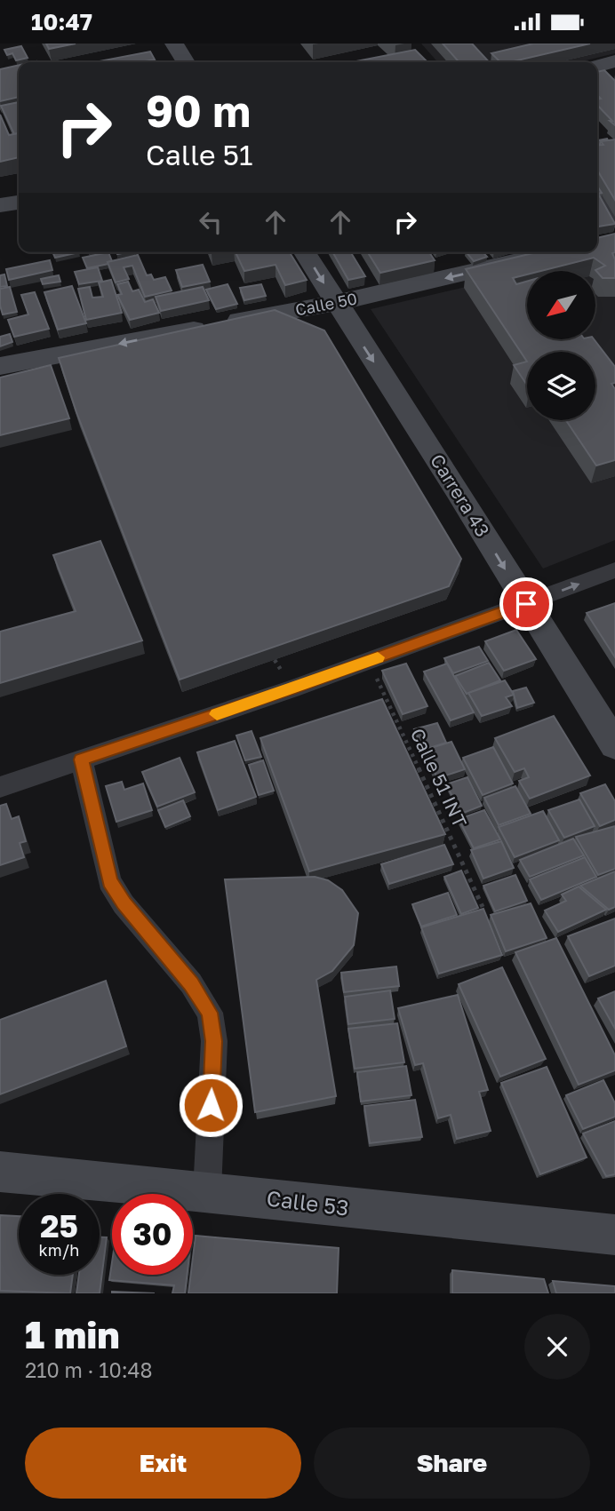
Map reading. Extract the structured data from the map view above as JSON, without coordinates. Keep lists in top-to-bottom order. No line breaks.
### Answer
{"streets":{"street":["Calle 50","Carrera 43","Calle 53"],"path":["Calle 51 INT"]},"crossings":[["Calle 50","Carrera 43"]],"one_way":["Calle 50","Carrera 43"],"north":"bottom left","page":{"status":"10:47","turn":["90 m","Calle 51"],"speed":"25 km/h","limit":"30","heading":["1 min","210 m · 10:48"],"buttons":["Exit","Share"]}}
